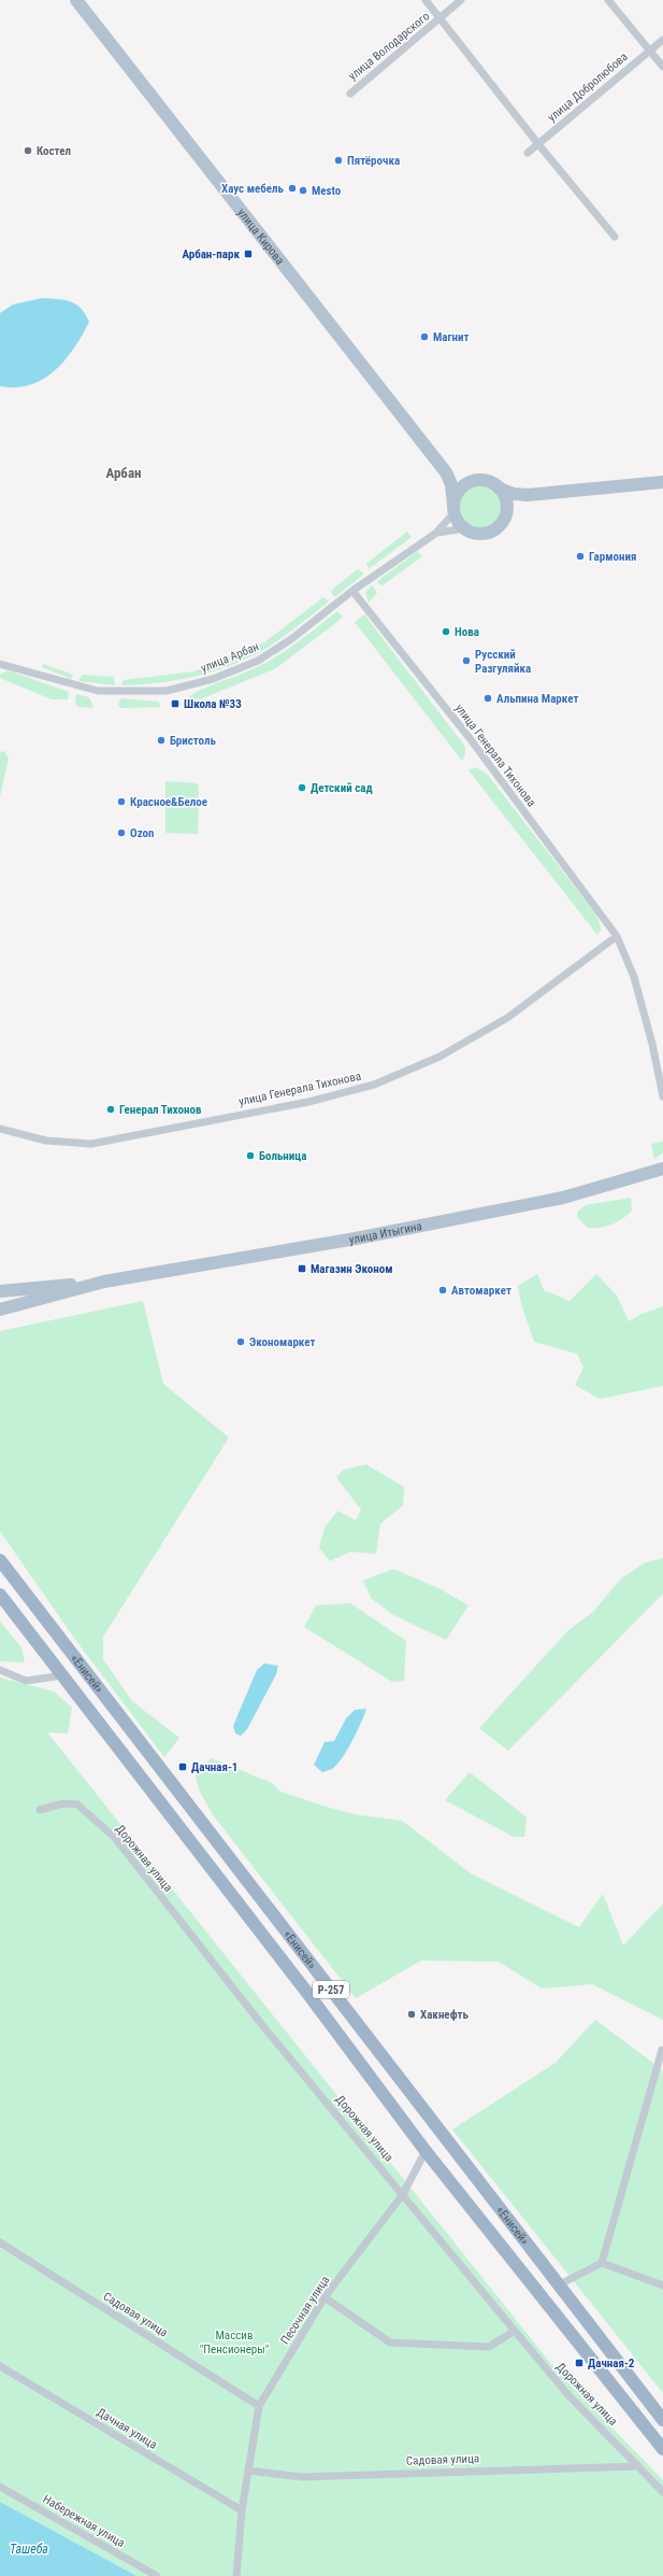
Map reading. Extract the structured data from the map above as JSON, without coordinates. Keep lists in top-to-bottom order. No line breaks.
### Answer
{"streets":{"highway":["«Енисей»","Р-257"],"main road":["улица Кирова","улица Итыгина"],"street":["улица Володарского","улица Добролюбова","улица Арбан","улица Генерала Тихонова","Дорожная улица","Песочная улица","Садовая улица","Дачная улица","Набережная улица"]},"crossings":[["улица Арбан","улица Генерала Тихонова"],["«Енисей»","Песочная улица"],["Дорожная улица","Песочная улица"],["Дорожная улица","Садовая улица"],["Песочная улица","Садовая улица"],["Песочная улица","Дачная улица"]],"districts":["Арбан"],"water":["Ташеба"],"parks":["Массив \"Пенсионеры\""],"places":{"other":["Костел","Пятёрочка","Хаус мебель","Mesto","Магнит","Гармония","Нова","Русский Разгуляйка","Альпина Маркет","Бристоль","Детский сад","Красное&Белое","Ozon","Генерал Тихонов","Больница","Автомаркет","Экономаркет","Хакнефть"],"transit":["Арбан-парк","Школа №33","Магазин Эконом","Дачная-1","Дачная-2"]}}
